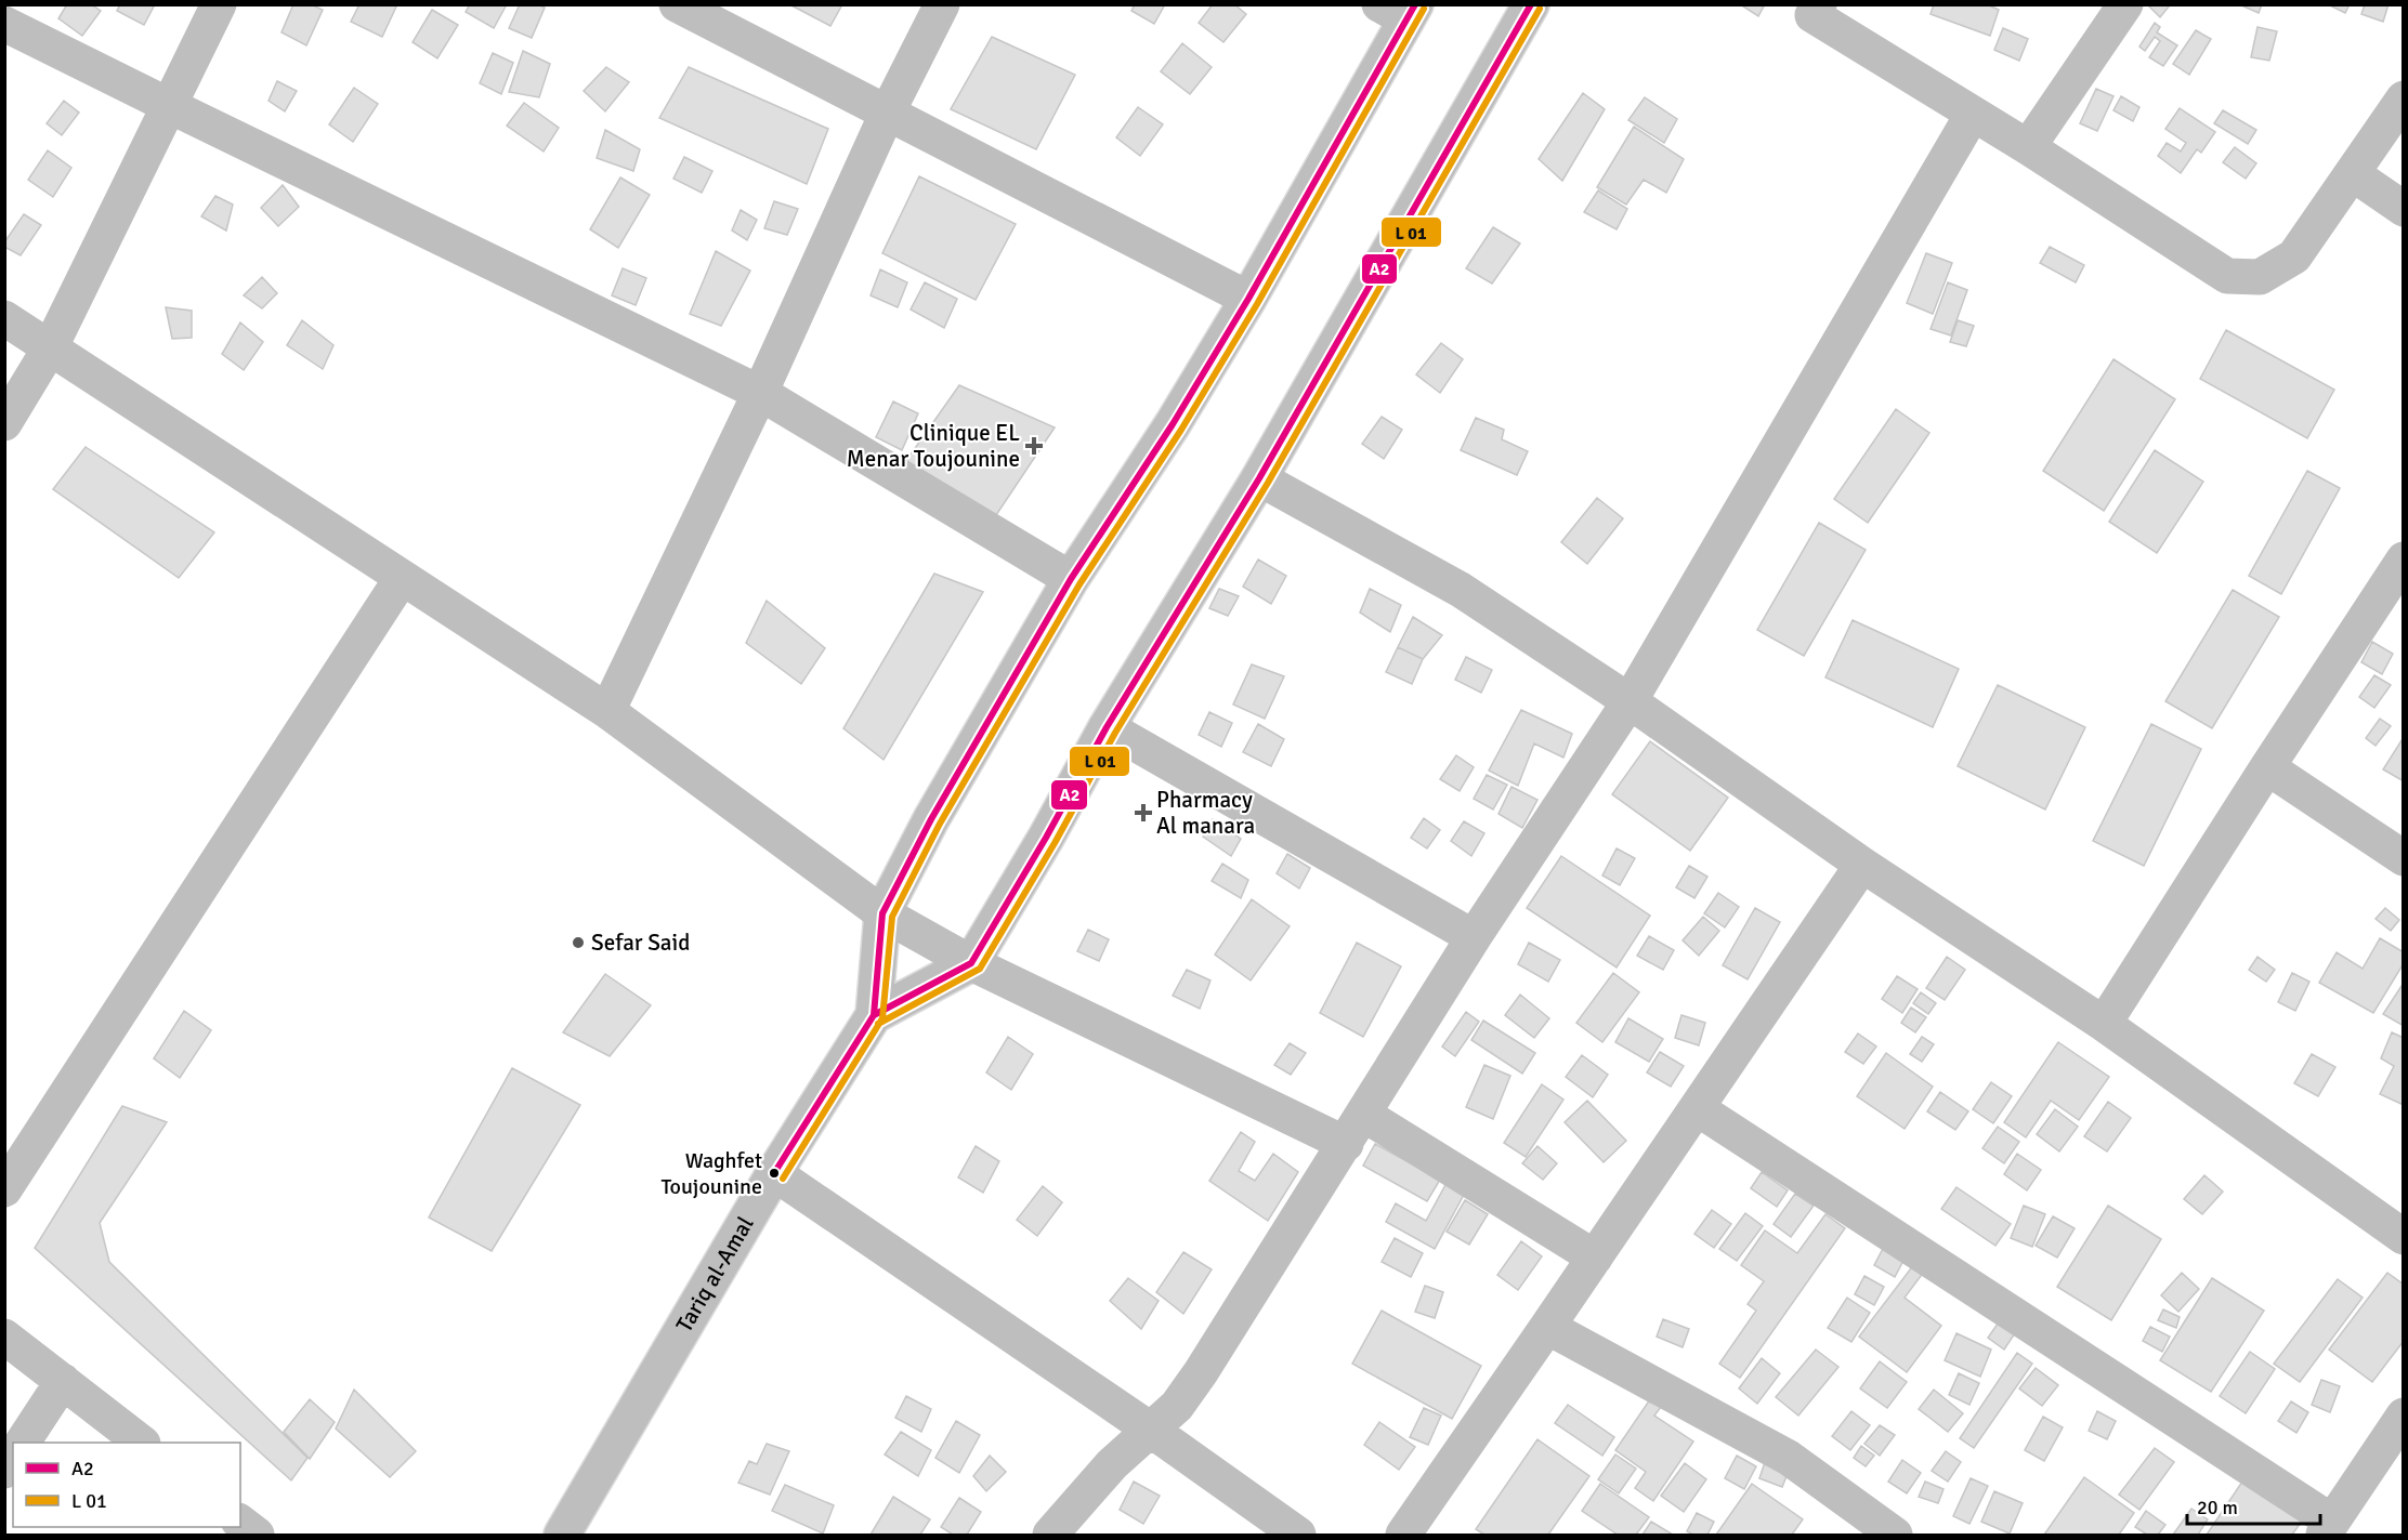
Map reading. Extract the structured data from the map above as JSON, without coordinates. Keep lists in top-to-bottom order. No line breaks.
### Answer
{"streets":{"main road":["Tariq al-Amal"]},"places":{"health":["Clinique EL Menar Toujounine","Pharmacy Al manara"],"other":["Sefar Said","Waghfet Toujounine"]},"lines":["transit line A2"],"legend":["A2","L 01"],"scale_bar":"20 m"}
